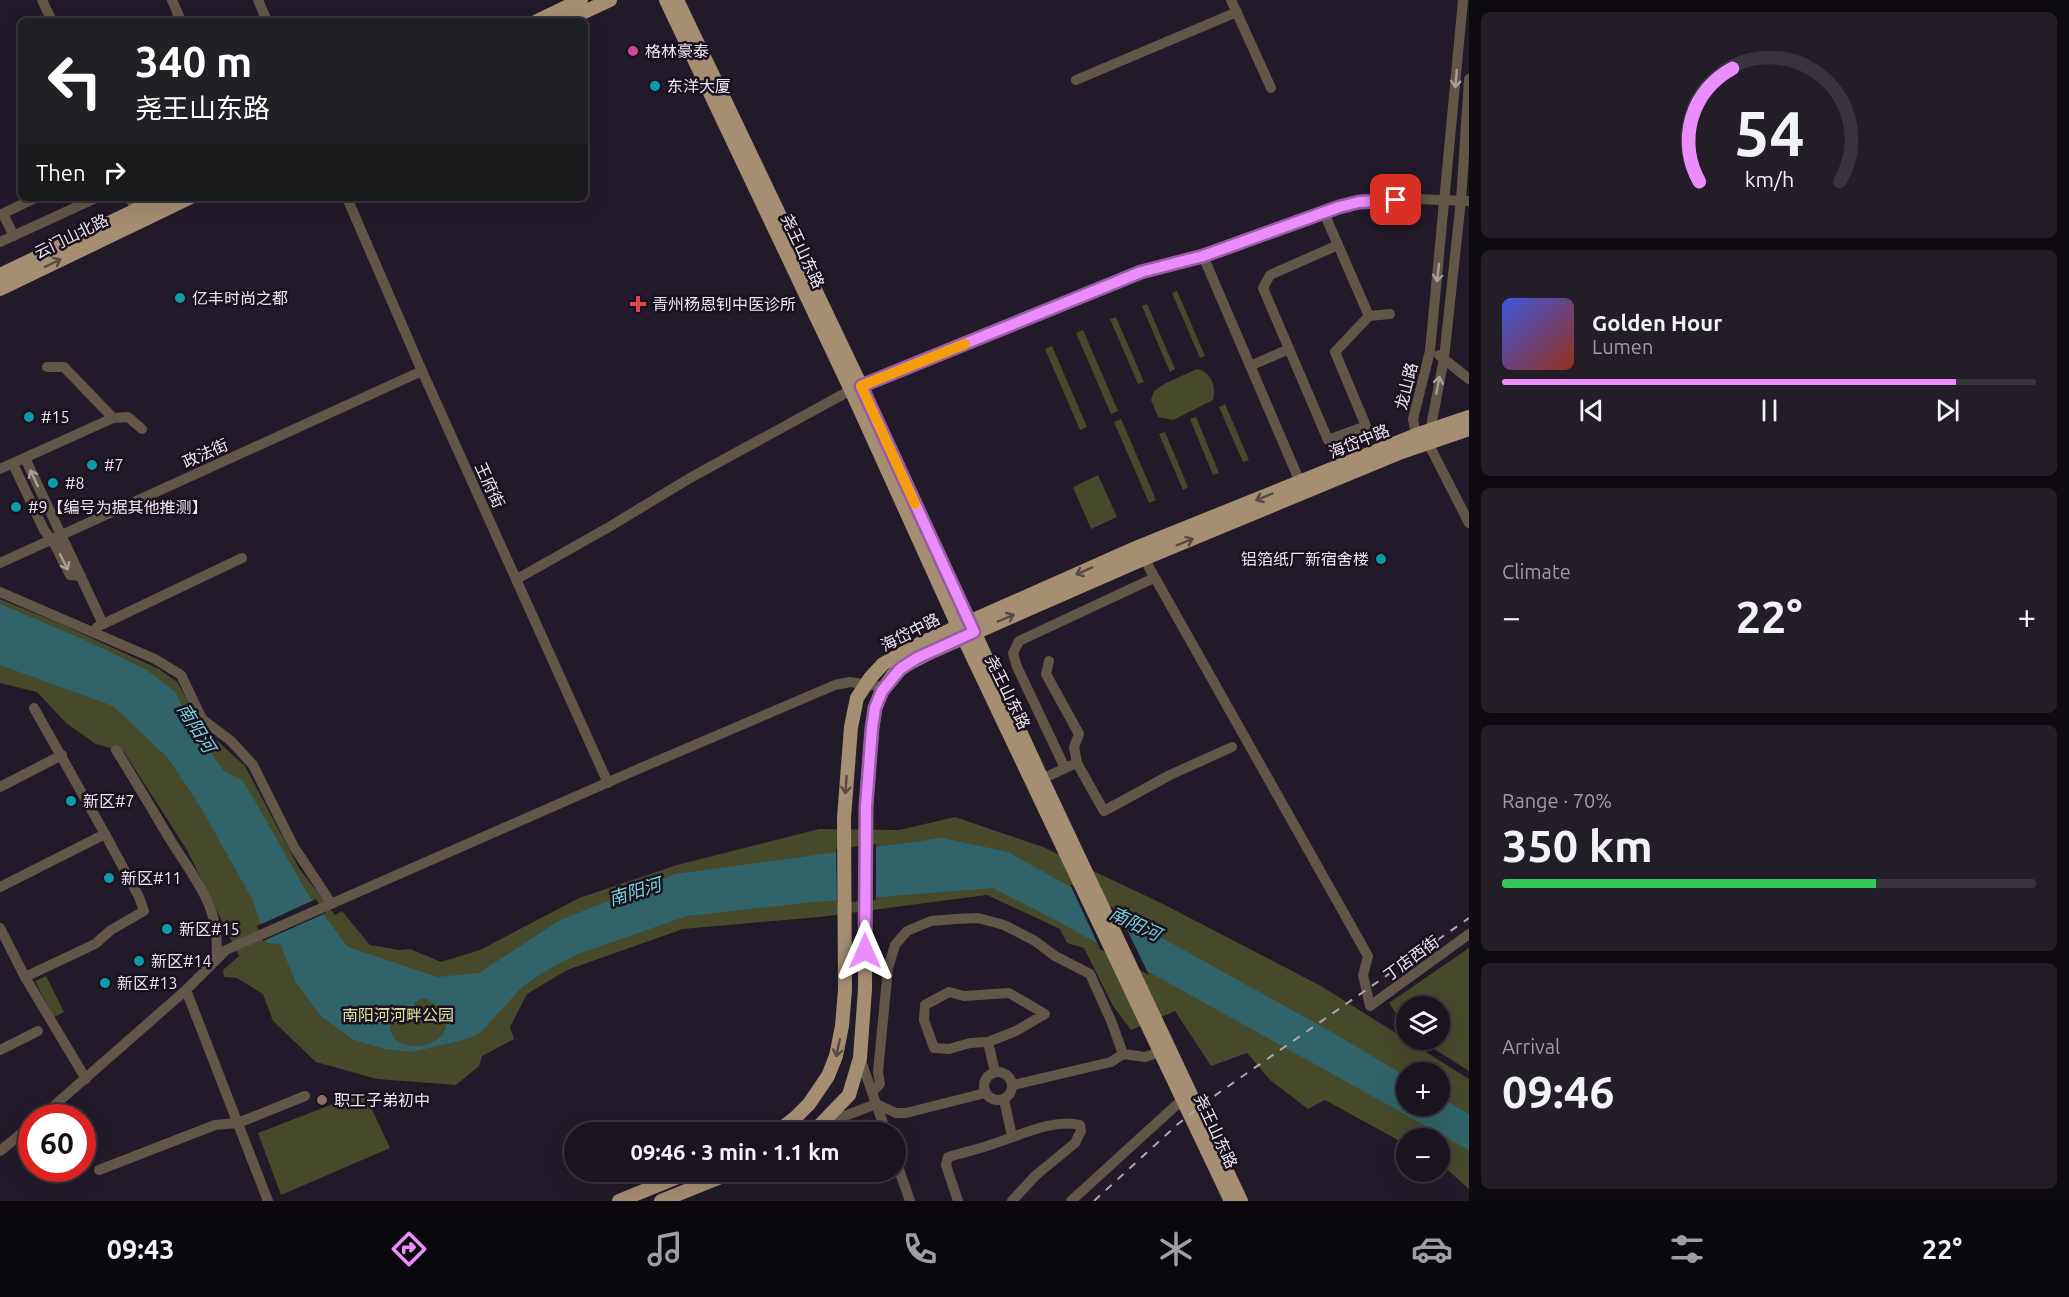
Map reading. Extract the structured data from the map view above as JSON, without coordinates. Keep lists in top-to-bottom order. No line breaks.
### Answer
{"streets":{"main road":["云门山北路","尧王山东路","海岱中路"],"street":["龙山路","政法街","王府街","丁店西街"]},"crossings":[["尧王山东路","海岱中路"],["龙山路","海岱中路"],["政法街","王府街"]],"water":["南阳河"],"parks":["南阳河河畔公园"],"places":{"other":["格林豪泰","东洋大厦","亿丰时尚之都","#15","#7","#8","#9【编号为据其他推测】","铝箔纸厂新宿舍楼","新区#7","新区#11","新区#15","新区#14","新区#13","职工子弟初中"],"health":["青州杨恩钊中医诊所"]},"page":{"turn":["340 m","尧王山东路"],"then":"Then","song":["Golden Hour","Lumen"],"tile":["Climate",["Range · 70%","350 km"],["Arrival","09:46"]],"heat":["−","22°","+"],"map_buttons":["+","−"],"limit":"60","trip":"09:46 · 3 min · 1.1 km","tabs":["09:43","22°"],"gauge":["54","km/h"]}}
